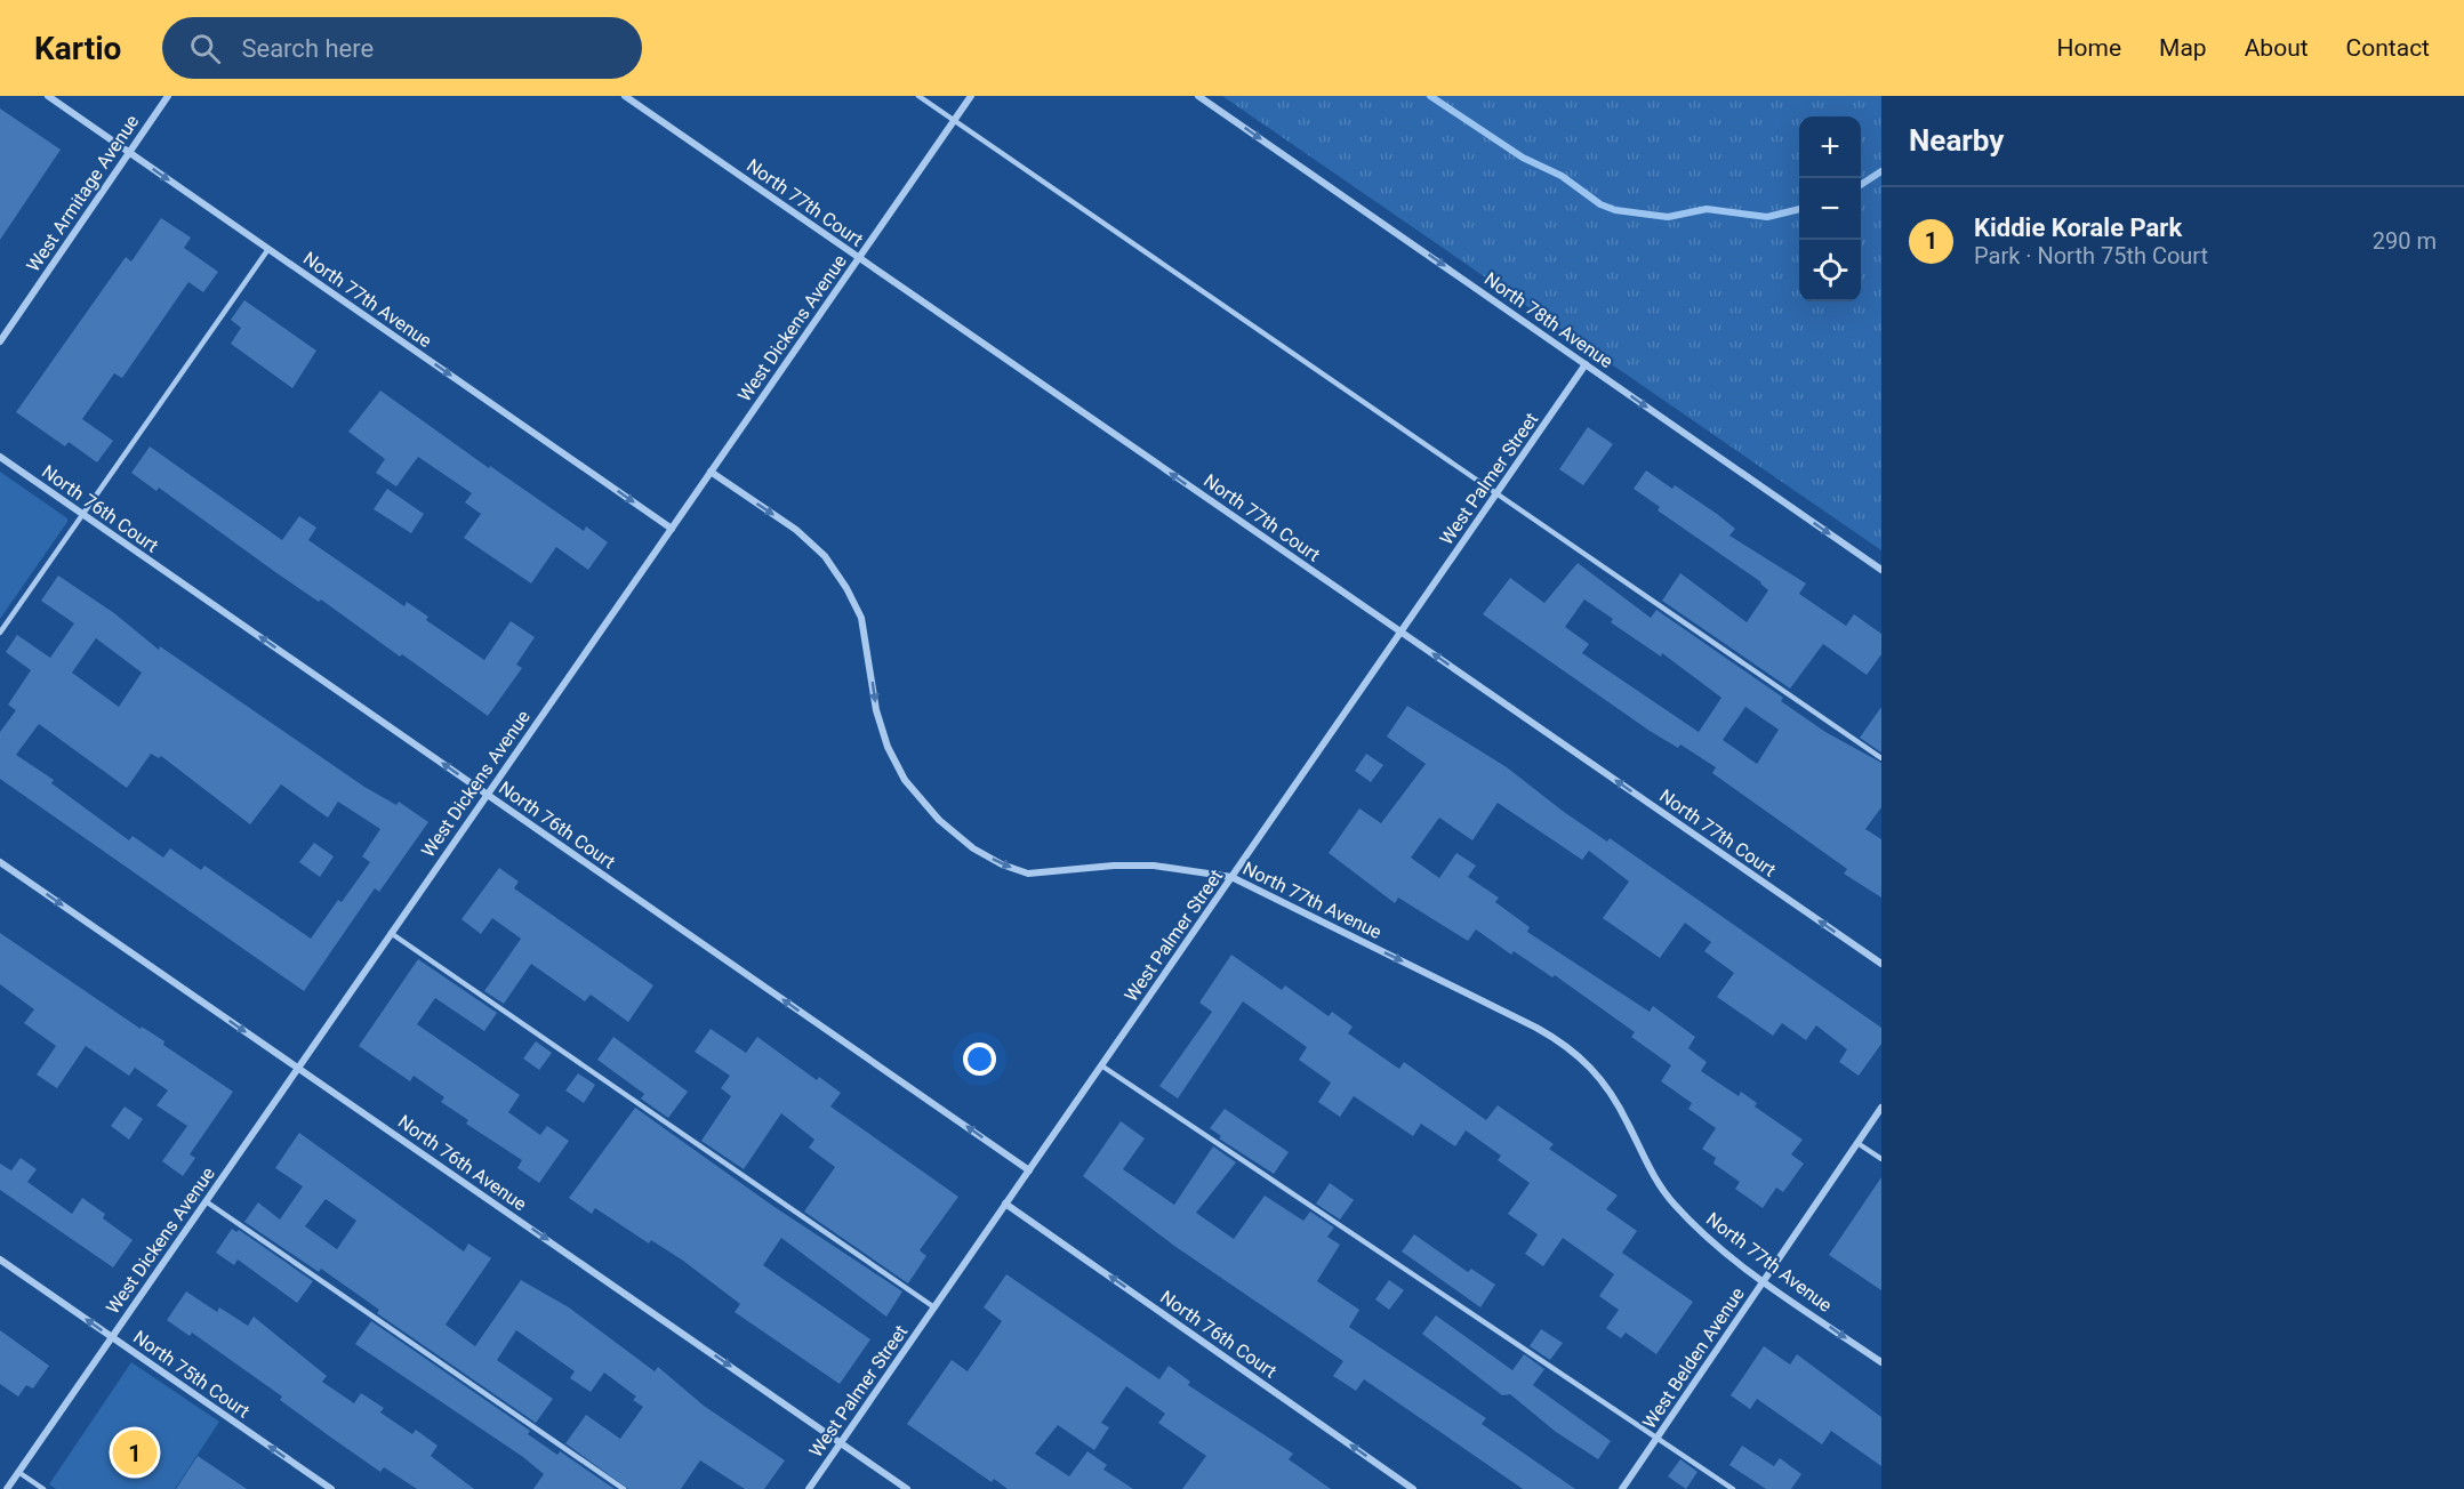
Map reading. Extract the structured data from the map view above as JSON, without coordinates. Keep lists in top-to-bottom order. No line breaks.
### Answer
{"streets":{"street":["West Armitage Avenue","North 77th Court","North 77th Avenue","North 78th Avenue","West Dickens Avenue","West Palmer Street","North 76th Court","North 76th Avenue","West Belden Avenue","North 75th Court"]},"crossings":[["West Armitage Avenue","North 77th Avenue"],["North 77th Court","West Dickens Avenue"],["North 77th Court","West Palmer Street"],["North 77th Avenue","West Dickens Avenue"],["North 77th Avenue","West Palmer Street"],["North 77th Avenue","West Belden Avenue"],["North 78th Avenue","West Palmer Street"],["West Dickens Avenue","North 76th Court"],["West Dickens Avenue","North 76th Avenue"],["West Dickens Avenue","North 75th Court"],["West Palmer Street","North 76th Court"],["West Palmer Street","North 76th Avenue"]],"one_way":["North 77th Court","North 77th Avenue","North 78th Avenue","North 76th Court","North 76th Avenue","North 75th Court"],"page":{"header":"Kartio","search":"Search here","nav":["Home","Map","About","Contact"],"heading":"Nearby","map_buttons":["+","−"],"list":[{"mark":"1","name":"Kiddie Korale Park","note":"Park · North 75th Court","value":"290 m"}],"pins":"1"}}
